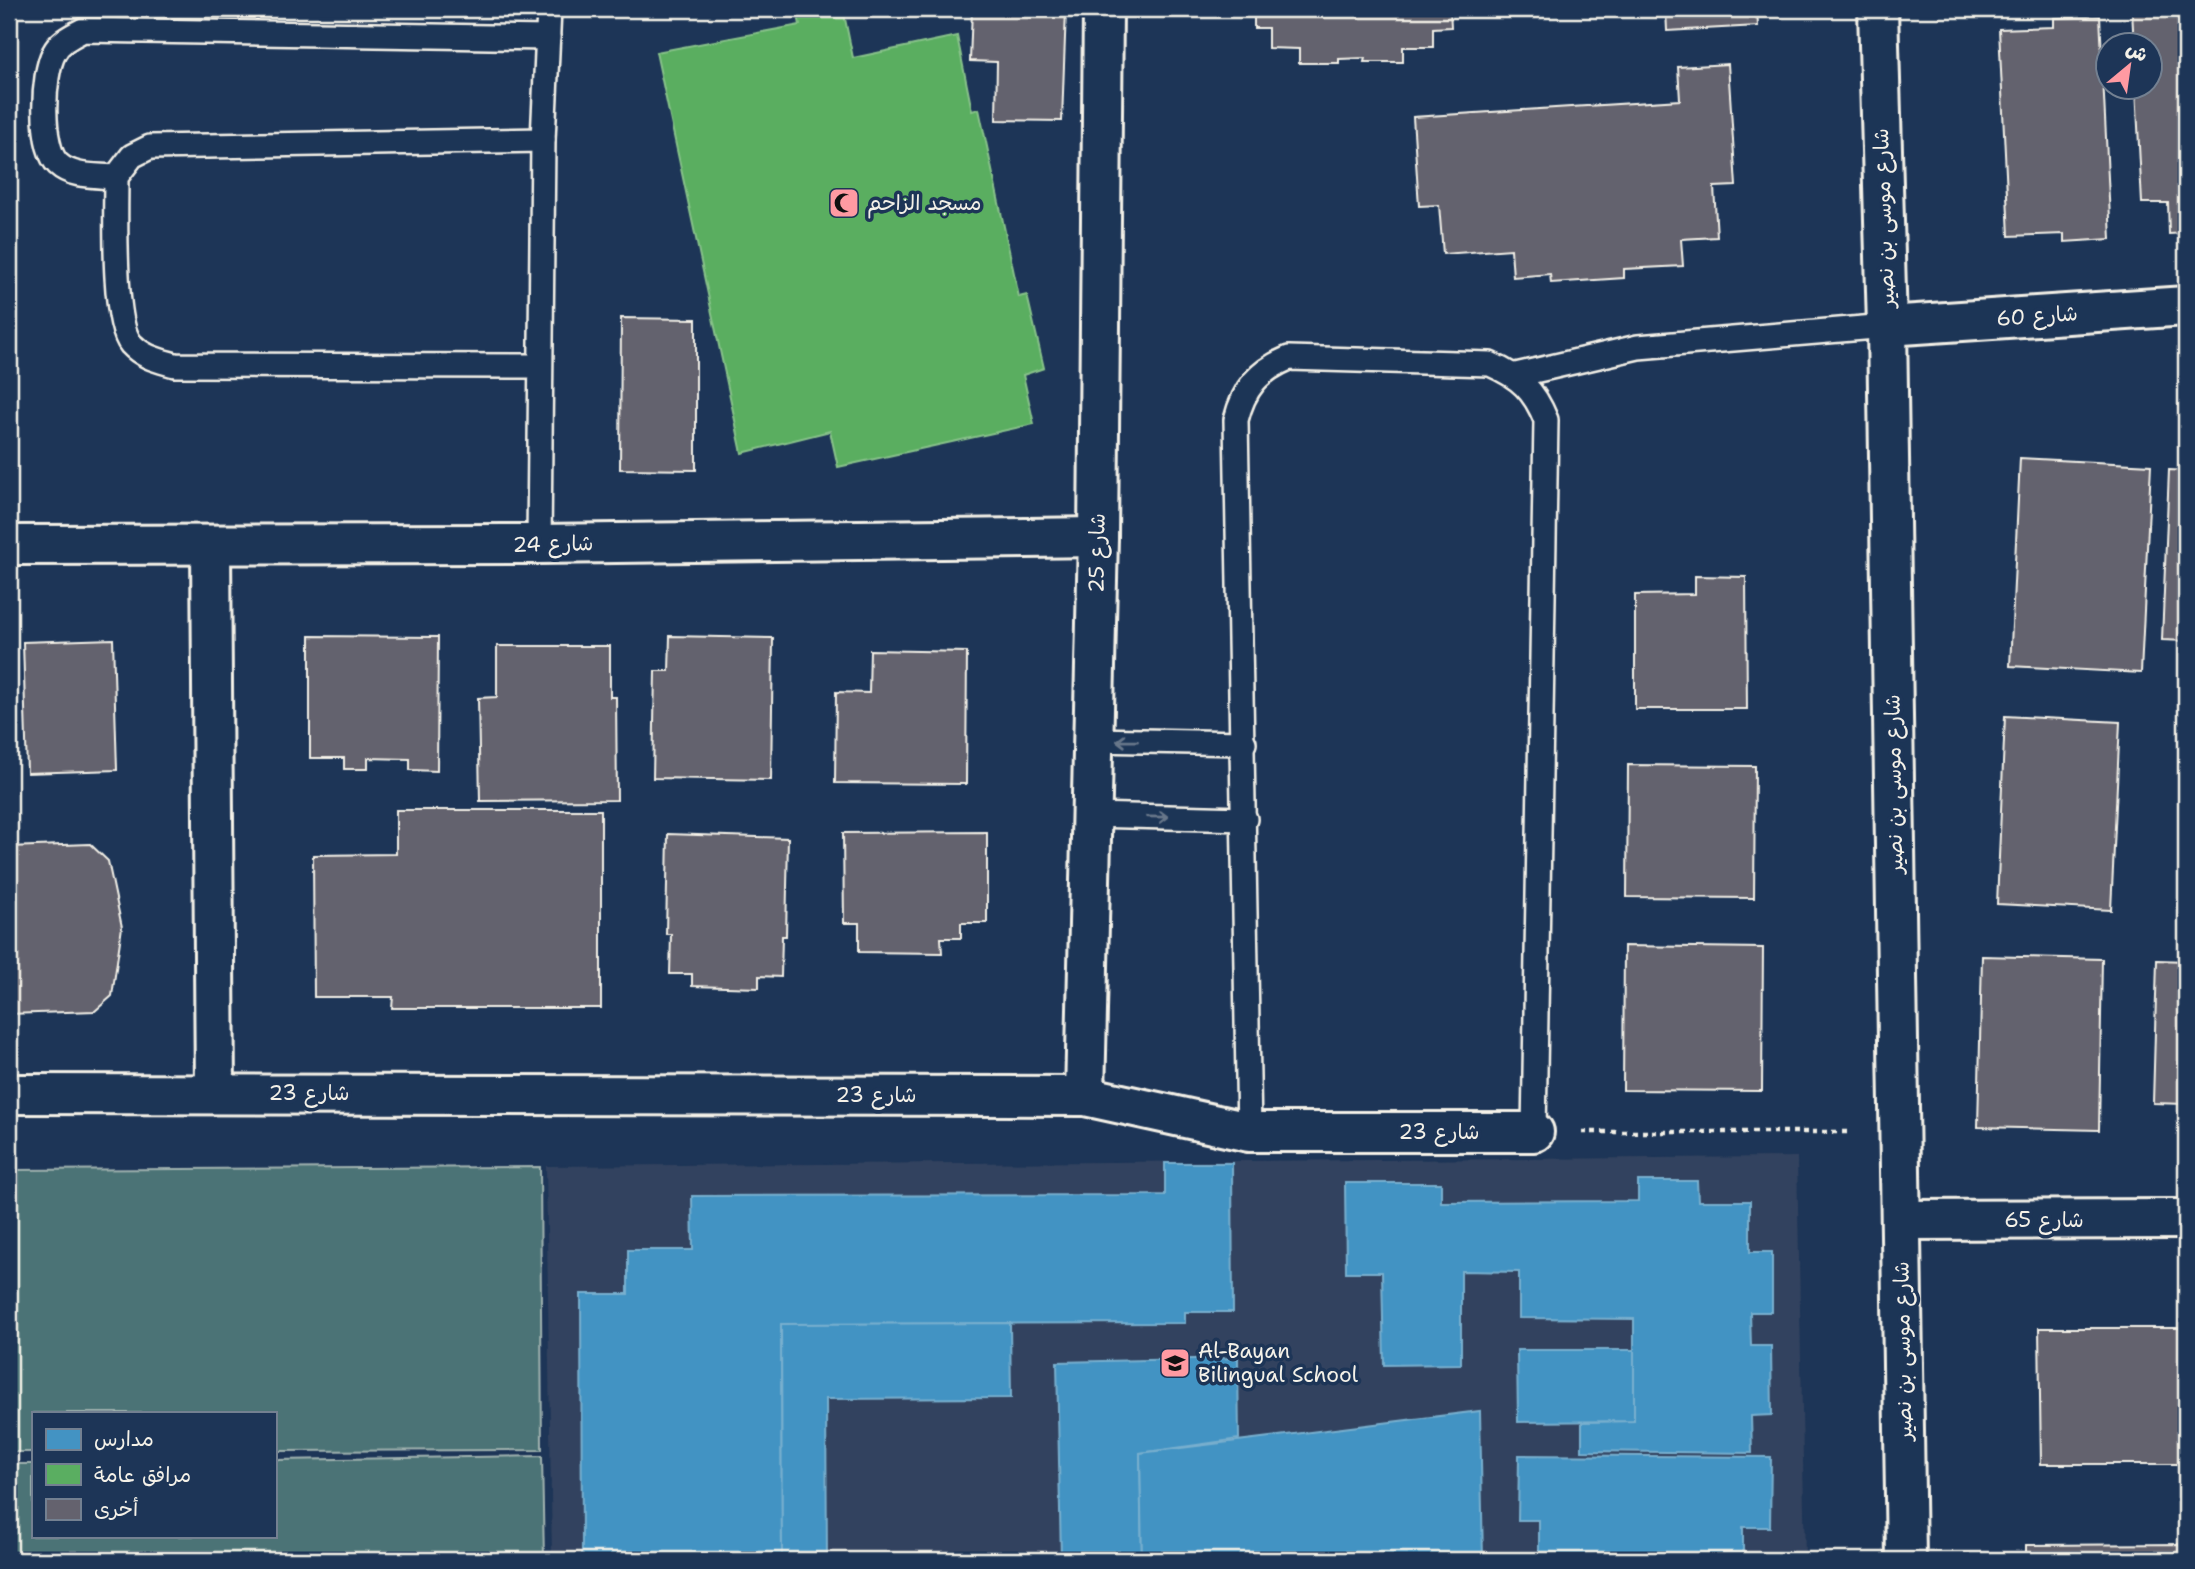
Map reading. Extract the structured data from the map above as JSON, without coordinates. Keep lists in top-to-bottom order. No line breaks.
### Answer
{"streets":{"street":["شارع موسى بن نصير","شارع 60","شارع 24","شارع 25","شارع 23","شارع 65"]},"crossings":[["شارع موسى بن نصير","شارع 60"],["شارع موسى بن نصير","شارع 65"],["شارع 24","شارع 25"],["شارع 25","شارع 23"]],"places":{"mosque":["مسجد الزاحم"],"school or university":["Al-Bayan Bilingual School"]},"legend":["مدارس","مرافق عامة","أخرى"],"north":"top right"}
